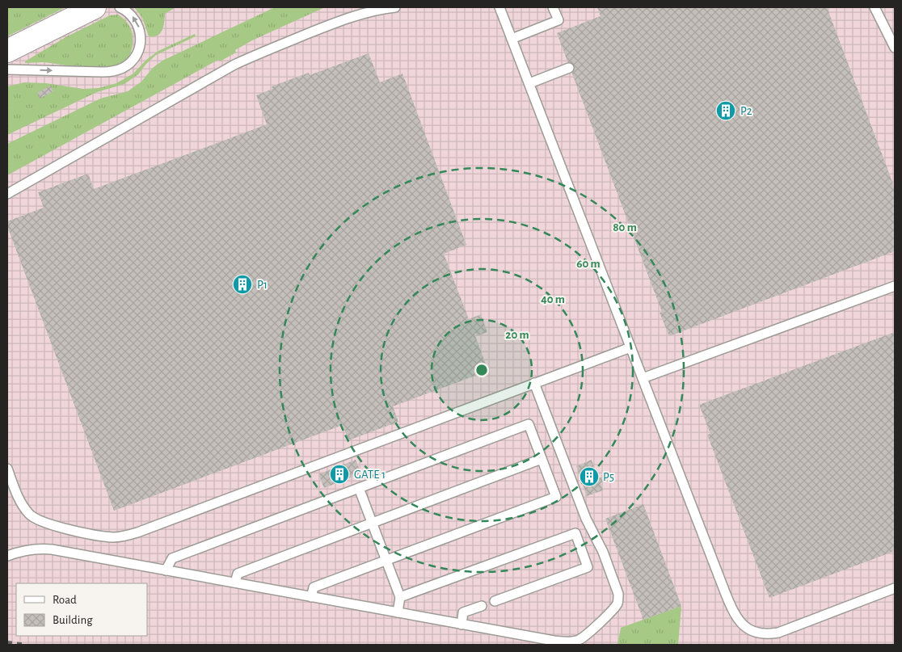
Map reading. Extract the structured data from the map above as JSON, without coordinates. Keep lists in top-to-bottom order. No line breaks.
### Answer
{"places":{"building":["P2","P1","GATE 1","P5"]},"legend":["Road","Building"],"rings":["80 m","60 m","40 m","20 m"]}
